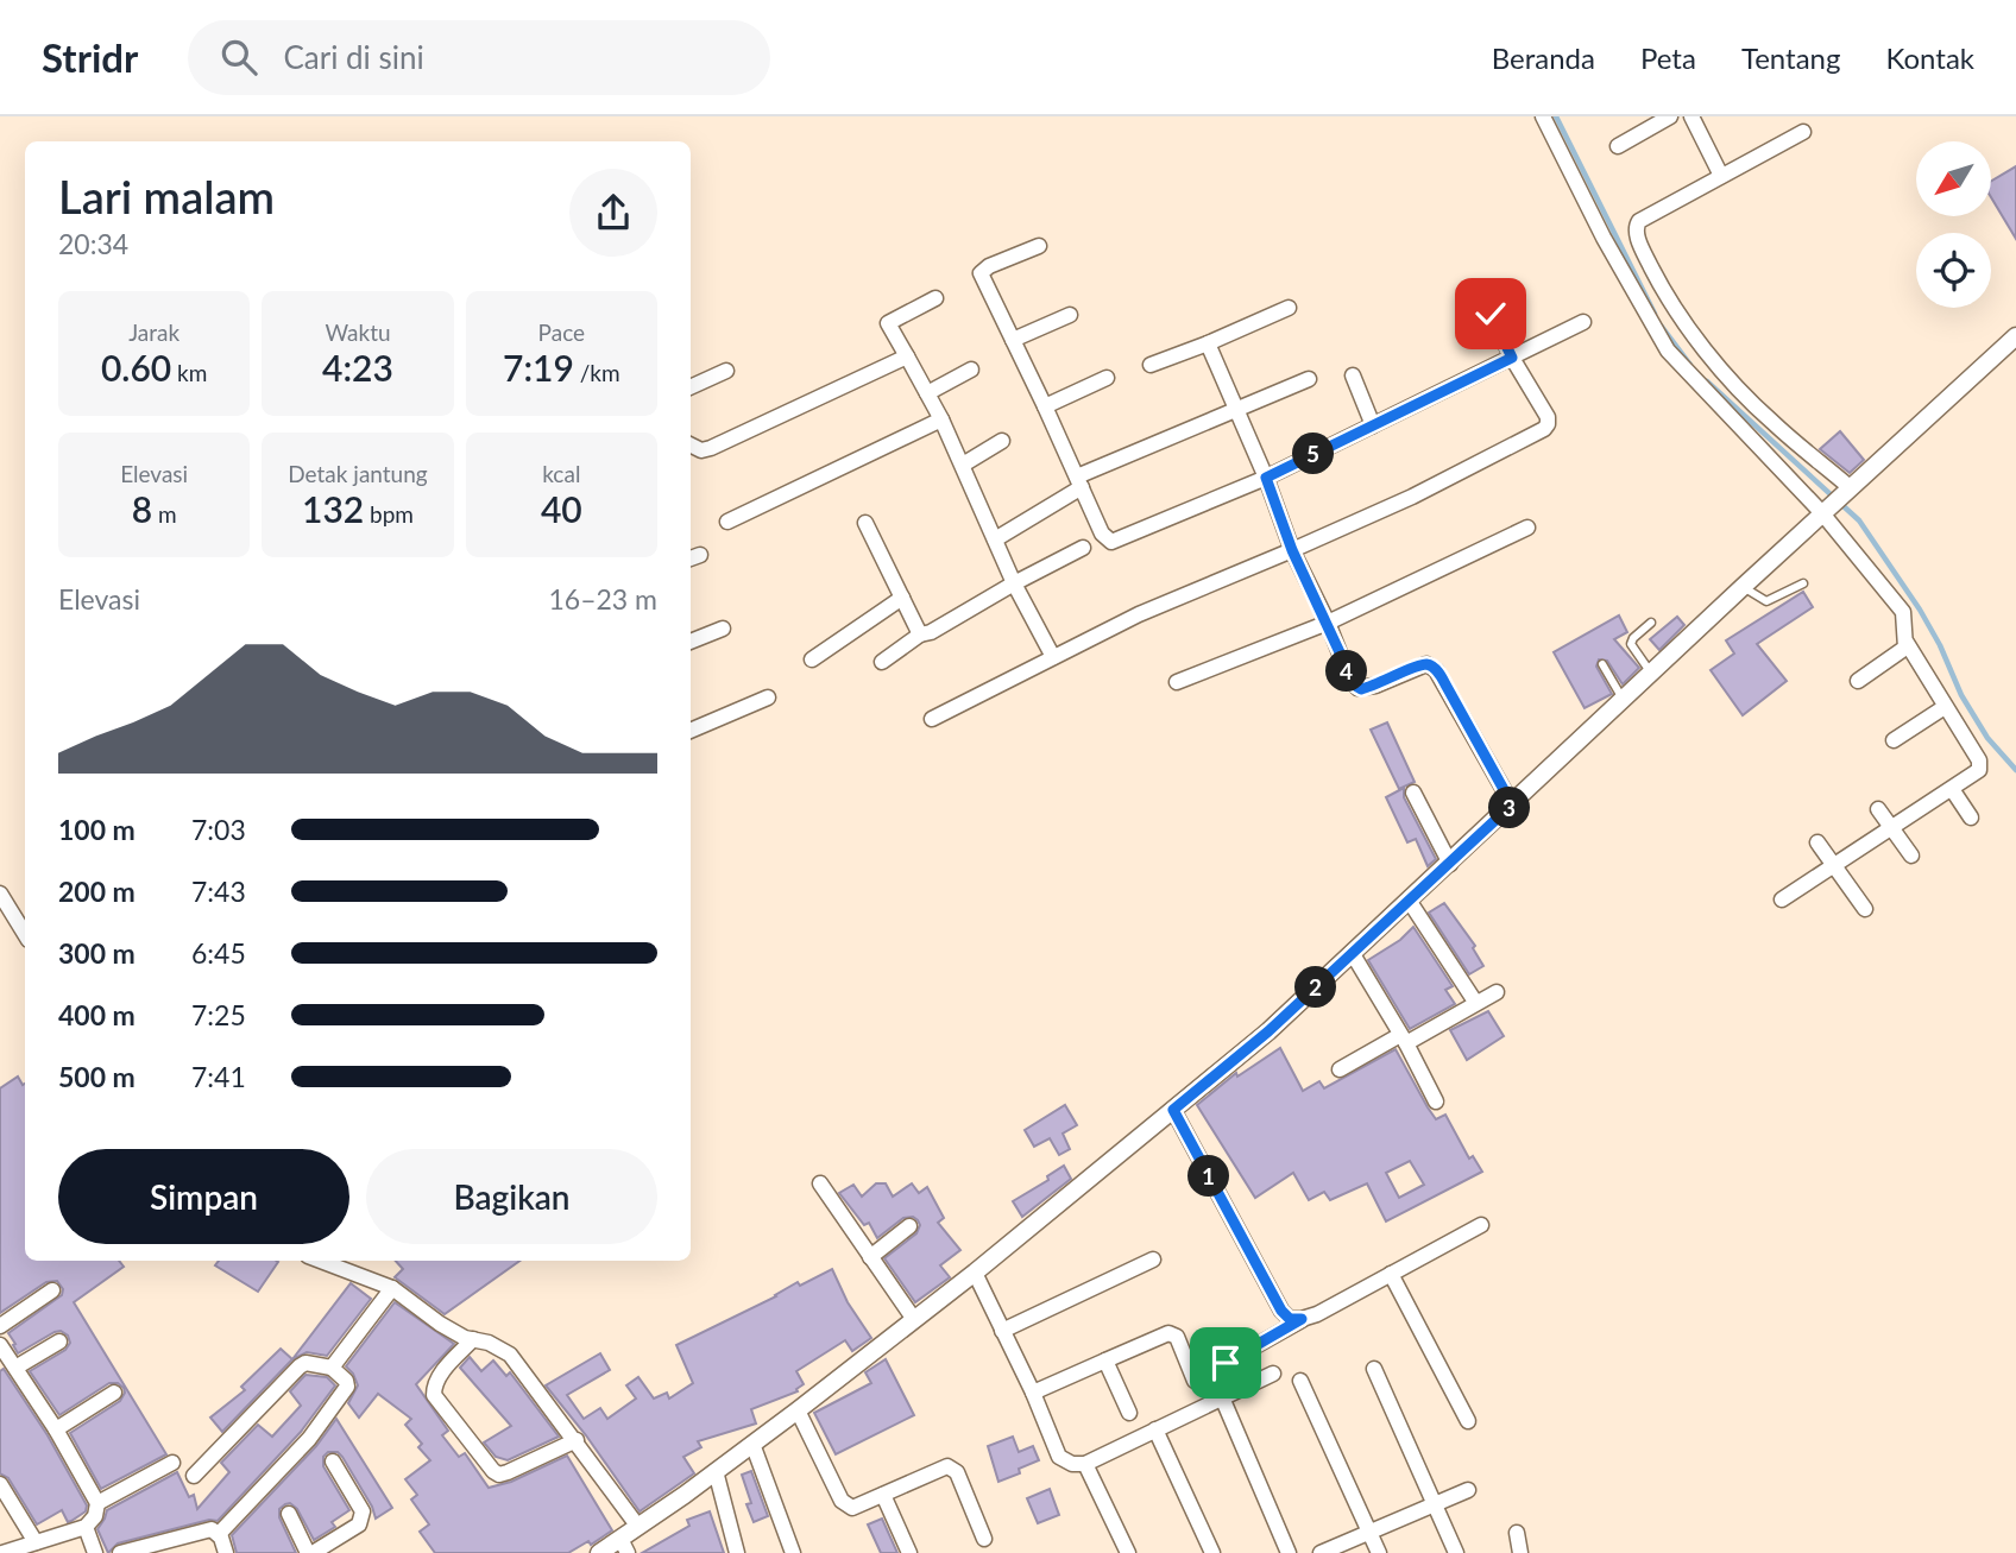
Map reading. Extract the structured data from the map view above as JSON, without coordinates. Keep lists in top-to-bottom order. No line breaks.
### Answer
{"north":"bottom left","page":{"header":"Stridr","search":"Cari di sini","nav":["Beranda","Peta","Tentang","Kontak"],"heading":["Lari malam","20:34"],"stats":[["Jarak","0.60 km"],["Waktu","4:23"],["Pace","7:19 /km"],["Elevasi","8 m"],["Detak jantung","132 bpm"],["kcal","40"]],"pins":["5","4","3","2","1"],"chart":["Elevasi","16–23 m"],"list":[{"name":"100 m","note":"7:03"},{"name":"200 m","note":"7:43"},{"name":"300 m","note":"6:45"},{"name":"400 m","note":"7:25"},{"name":"500 m","note":"7:41"}],"buttons":["Simpan","Bagikan"]}}
